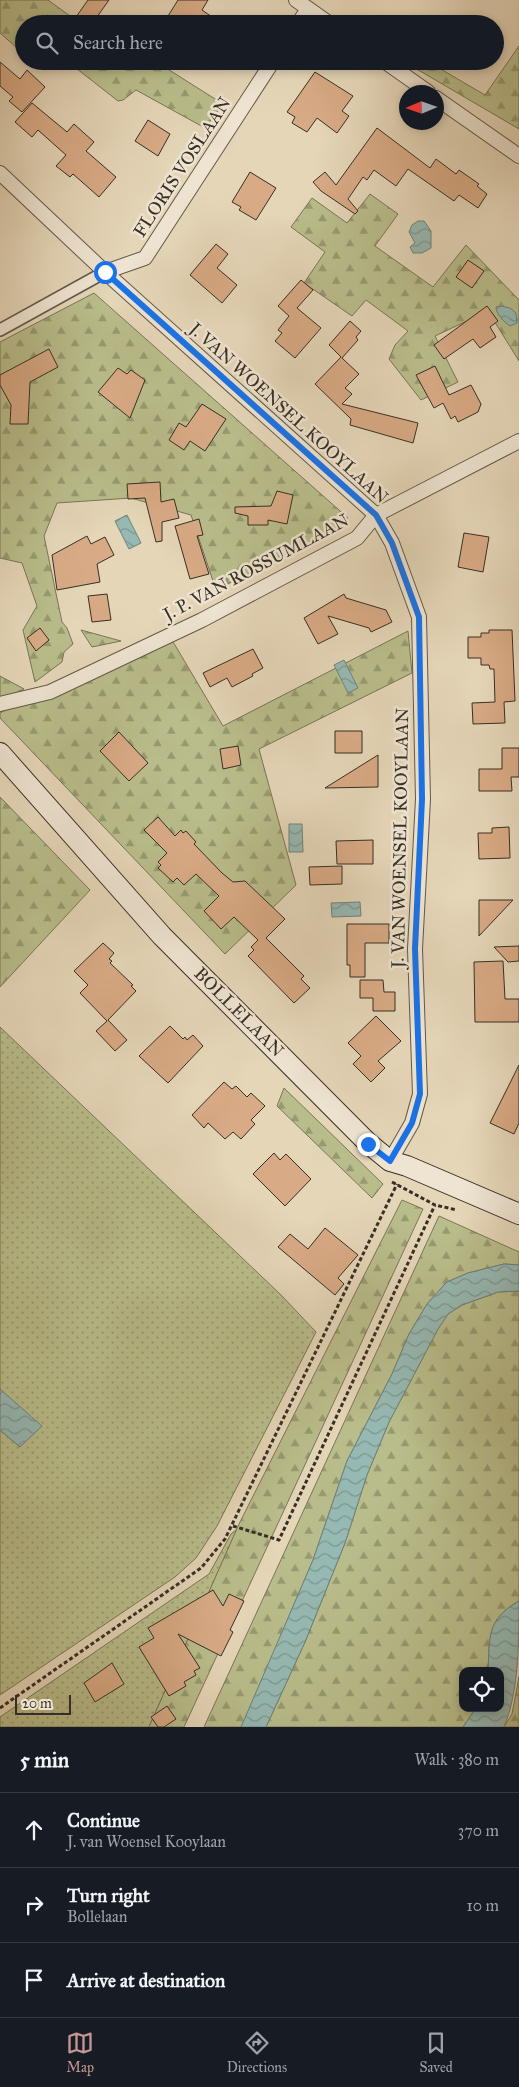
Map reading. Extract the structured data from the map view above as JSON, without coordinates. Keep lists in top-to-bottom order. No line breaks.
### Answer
{"streets":{"main road":["BOLLELAAN"],"street":["FLORIS VOSLAAN","J. VAN WOENSEL KOOYLAAN","J. P. VAN ROSSUMLAAN"]},"crossings":[["FLORIS VOSLAAN","J. VAN WOENSEL KOOYLAAN"],["J. VAN WOENSEL KOOYLAAN","J. P. VAN ROSSUMLAAN"],["J. VAN WOENSEL KOOYLAAN","BOLLELAAN"]],"scale_bar":"20 m","north":"left","page":{"search":"Search here","scale":"20 m","heading":["5 min","Walk · 380 m"],"list":[["Continue","J. van Woensel Kooylaan","370 m"],["Turn right","Bollelaan","10 m"],"Arrive at destination"],"nav":["Map","Directions","Saved"]}}
